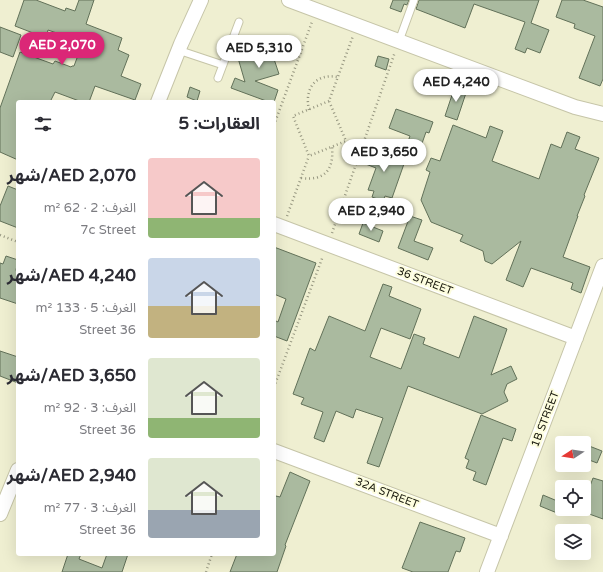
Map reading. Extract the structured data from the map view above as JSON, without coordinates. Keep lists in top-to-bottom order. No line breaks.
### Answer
{"streets":{"street":["36 STREET","1B STREET","32A STREET"]},"crossings":[["36 STREET","1B STREET"],["1B STREET","32A STREET"]],"north":"left","page":{"price":["AED 2,070","AED 5,310","AED 4,240","AED 3,650","AED 2,940"],"heading":"العقارات: 5","list":[{"name":"AED 2,070/شهر","note":"الغرف: 2 · 62 m² · 7c Street"},{"name":"AED 4,240/شهر","note":"الغرف: 5 · 133 m² · 36 Street"},{"name":"AED 3,650/شهر","note":"الغرف: 3 · 92 m² · 36 Street"},{"name":"AED 2,940/شهر","note":"الغرف: 3 · 77 m² · 36 Street"}]}}
